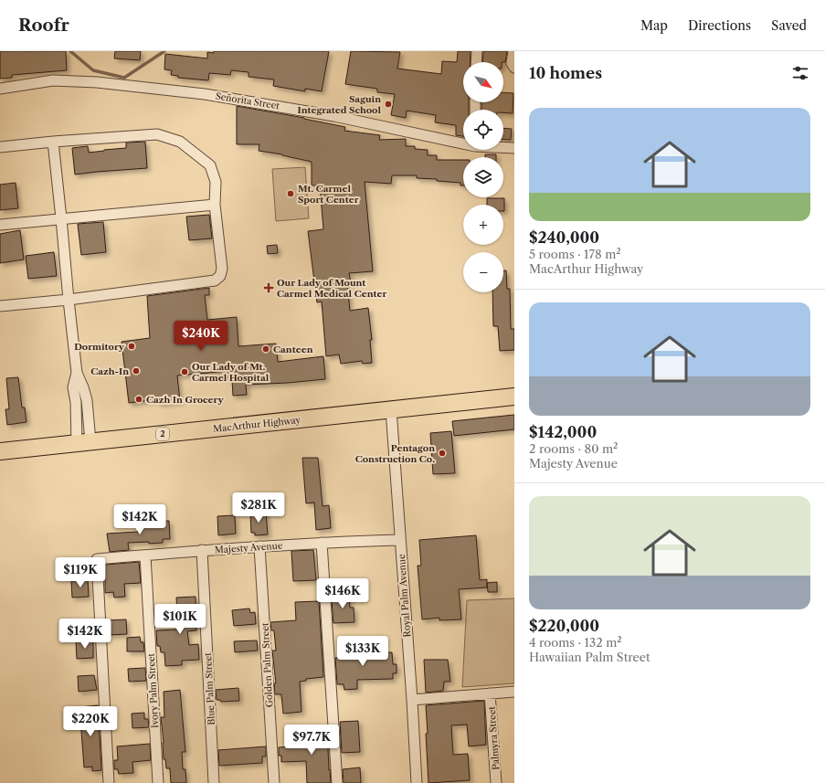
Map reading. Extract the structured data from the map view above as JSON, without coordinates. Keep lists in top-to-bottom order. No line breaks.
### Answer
{"streets":{"highway":["MacArthur Highway","2"],"street":["Señorita Street","Majesty Avenue","Royal Palm Avenue","Golden Palm Street","Blue Palm Street","Ivory Palm Street","Palmyra Street"]},"crossings":[["MacArthur Highway","Royal Palm Avenue"],["Majesty Avenue","Royal Palm Avenue"],["Majesty Avenue","Golden Palm Street"],["Majesty Avenue","Blue Palm Street"],["Majesty Avenue","Ivory Palm Street"]],"places":{"other":["Saguin Integrated School","Mt. Carmel Sport Center","Dormitory","Canteen","Cazh-In","Our Lady of Mt. Carmel Hospital","Cazh In Grocery","Pentagon Construction Co."],"health":["Our Lady of Mount Carmel Medical Center"]},"north":"bottom right","page":{"header":"Roofr","nav":["Map","Directions","Saved"],"heading":"10 homes","map_buttons":["+","−"],"list":[{"name":"$240,000","note":"5 rooms · 178 m² · MacArthur Highway"},{"name":"$142,000","note":"2 rooms · 80 m² · Majesty Avenue"},{"name":"$220,000","note":"4 rooms · 132 m² · Hawaiian Palm Street"}],"price":["$240K","$281K","$142K","$119K","$146K","$101K","$142K","$133K","$220K","$97.7K"]}}
